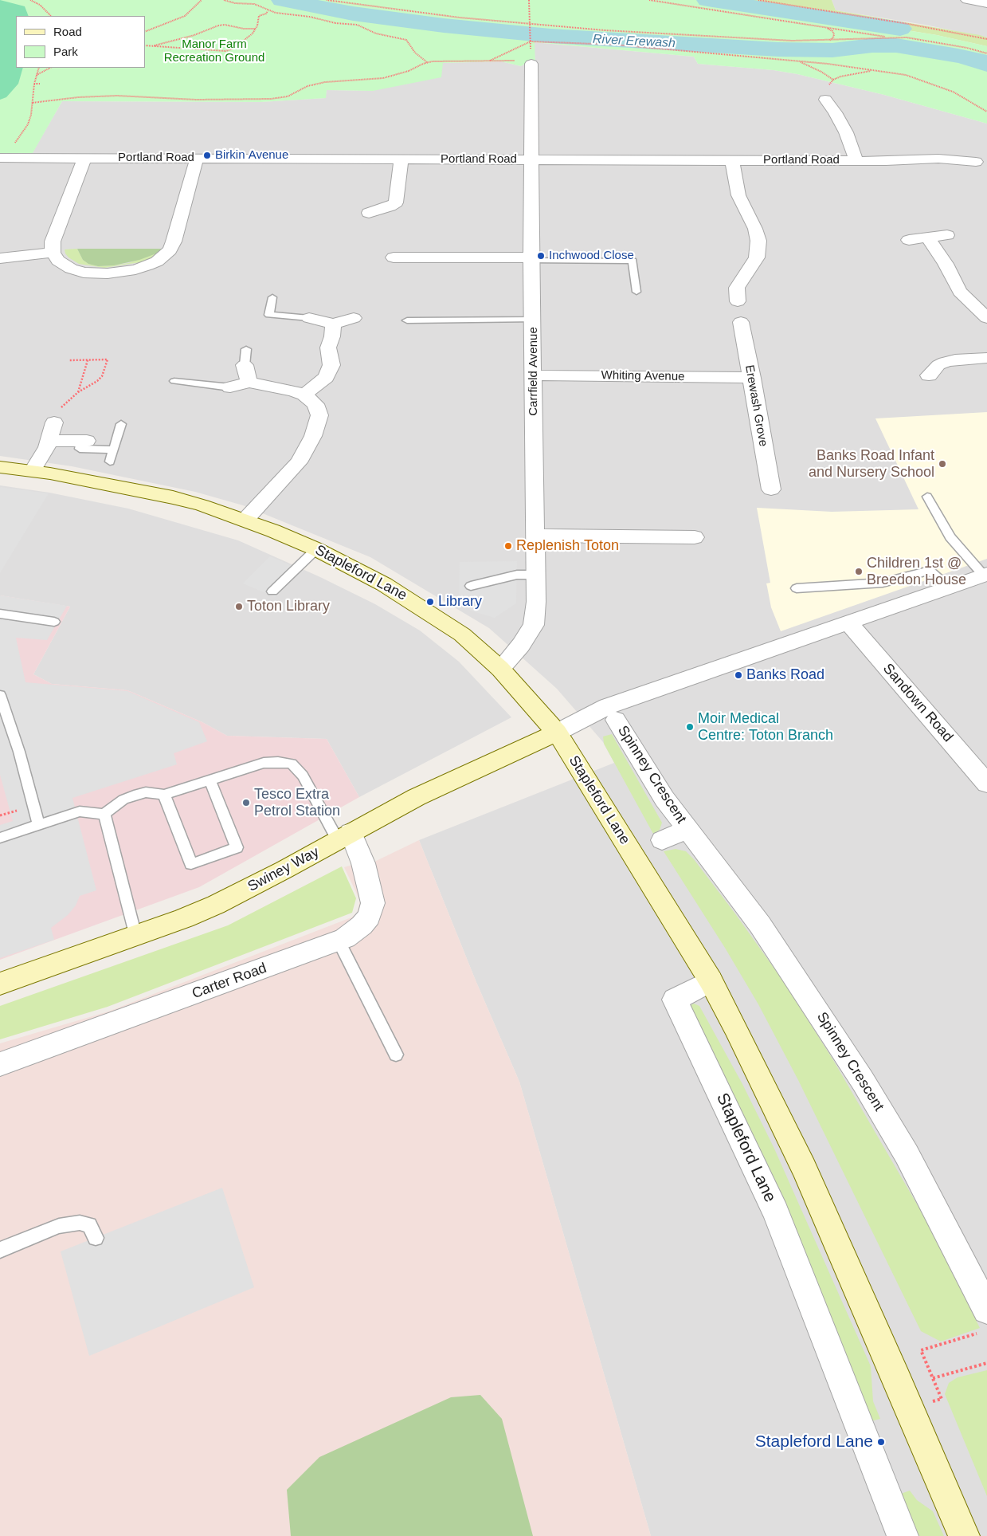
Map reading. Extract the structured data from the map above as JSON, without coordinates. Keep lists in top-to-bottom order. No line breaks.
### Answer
{"streets":{"main road":["Stapleford Lane","Swiney Way"],"street":["Portland Road","Carrfield Avenue","Whiting Avenue","Erewash Grove","Sandown Road","Spinney Crescent","Carter Road"]},"crossings":[["Portland Road","Carrfield Avenue"],["Carrfield Avenue","Whiting Avenue"],["Carrfield Avenue","Stapleford Lane"],["Whiting Avenue","Erewash Grove"],["Stapleford Lane","Swiney Way"],["Swiney Way","Carter Road"]],"water":["River Erewash"],"parks":["Manor Farm Recreation Ground"],"places":["Birkin Avenue","Inchwood Close","Banks Road Infant and Nursery School","Replenish Toton","Children 1st @ Breedon House","Library","Toton Library","Banks Road","Moir Medical Centre: Toton Branch","Tesco Extra Petrol Station","Stapleford Lane"],"legend":["Road","Park"]}
